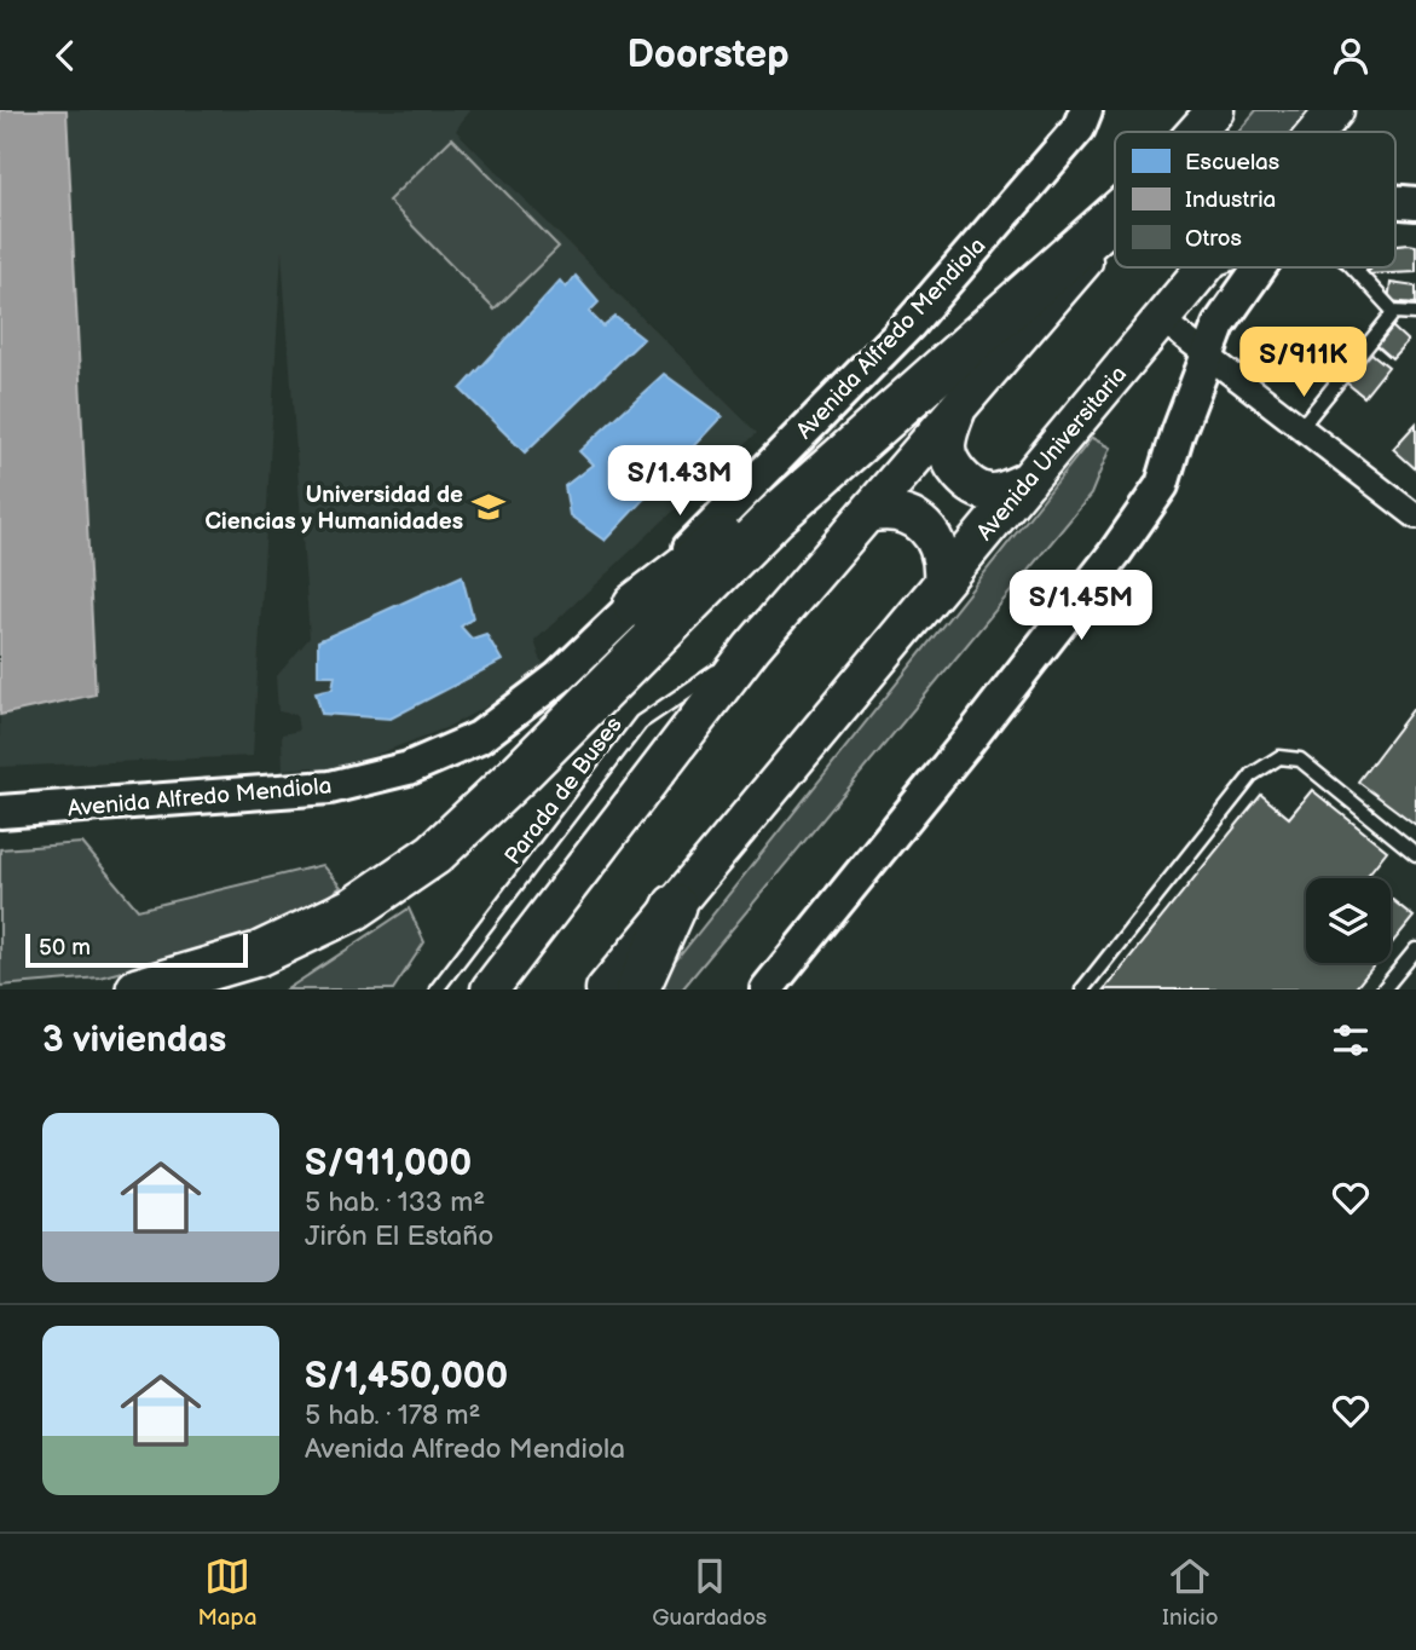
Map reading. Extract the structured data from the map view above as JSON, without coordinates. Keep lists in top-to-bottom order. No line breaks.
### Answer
{"streets":{"main road":["Avenida Universitaria"],"street":["Avenida Alfredo Mendiola"],"lane":["Parada de Buses"]},"places":{"school or university":["Universidad de Ciencias y Humanidades"]},"legend":["Escuelas","Industria","Otros"],"scale_bar":"50 m","page":{"header":"Doorstep","price":["S/911K","S/1.43M","S/1.45M"],"scale":"50 m","heading":"3 viviendas","list":[{"name":"S/911,000","note":"5 hab. · 133 m² · Jirón El Estaño"},{"name":"S/1,450,000","note":"5 hab. · 178 m² · Avenida Alfredo Mendiola"}],"tabs":["Mapa","Guardados","Inicio"]}}
